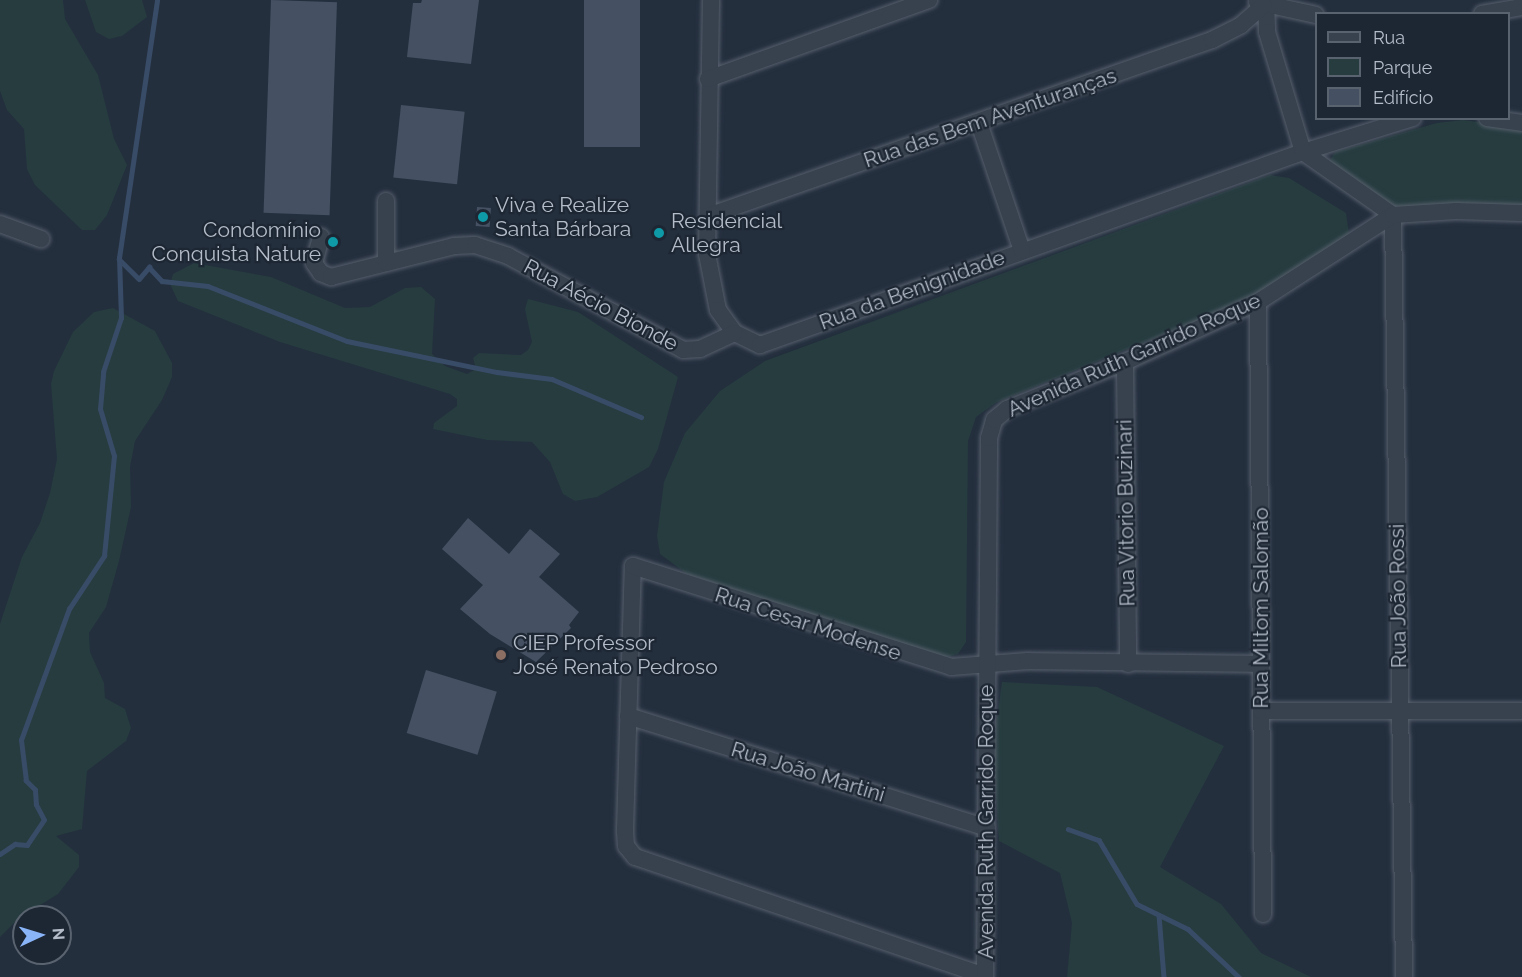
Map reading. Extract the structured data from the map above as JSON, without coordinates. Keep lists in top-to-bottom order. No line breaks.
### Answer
{"streets":{"street":["Rua das Bem Aventuranças","Rua da Benignidade","Rua Aécio Bionde","Avenida Ruth Garrido Roque","Rua Vitorio Buzinari","Rua João Rossi","Rua Miltom Salomão","Rua Cesar Modense","Rua João Martini"]},"crossings":[["Rua da Benignidade","Rua Aécio Bionde"],["Avenida Ruth Garrido Roque","Rua Vitorio Buzinari"],["Avenida Ruth Garrido Roque","Rua João Rossi"],["Avenida Ruth Garrido Roque","Rua Miltom Salomão"],["Avenida Ruth Garrido Roque","Rua Cesar Modense"],["Avenida Ruth Garrido Roque","Rua João Martini"],["Rua Vitorio Buzinari","Rua Cesar Modense"],["Rua Miltom Salomão","Rua Cesar Modense"],["Rua Cesar Modense","Rua João Martini"]],"places":["Viva e Realize Santa Bárbara","Residencial Allegra","Condomínio Conquista Nature","CIEP Professor José Renato Pedroso"],"legend":["Rua","Parque","Edifício"],"north":"right"}
